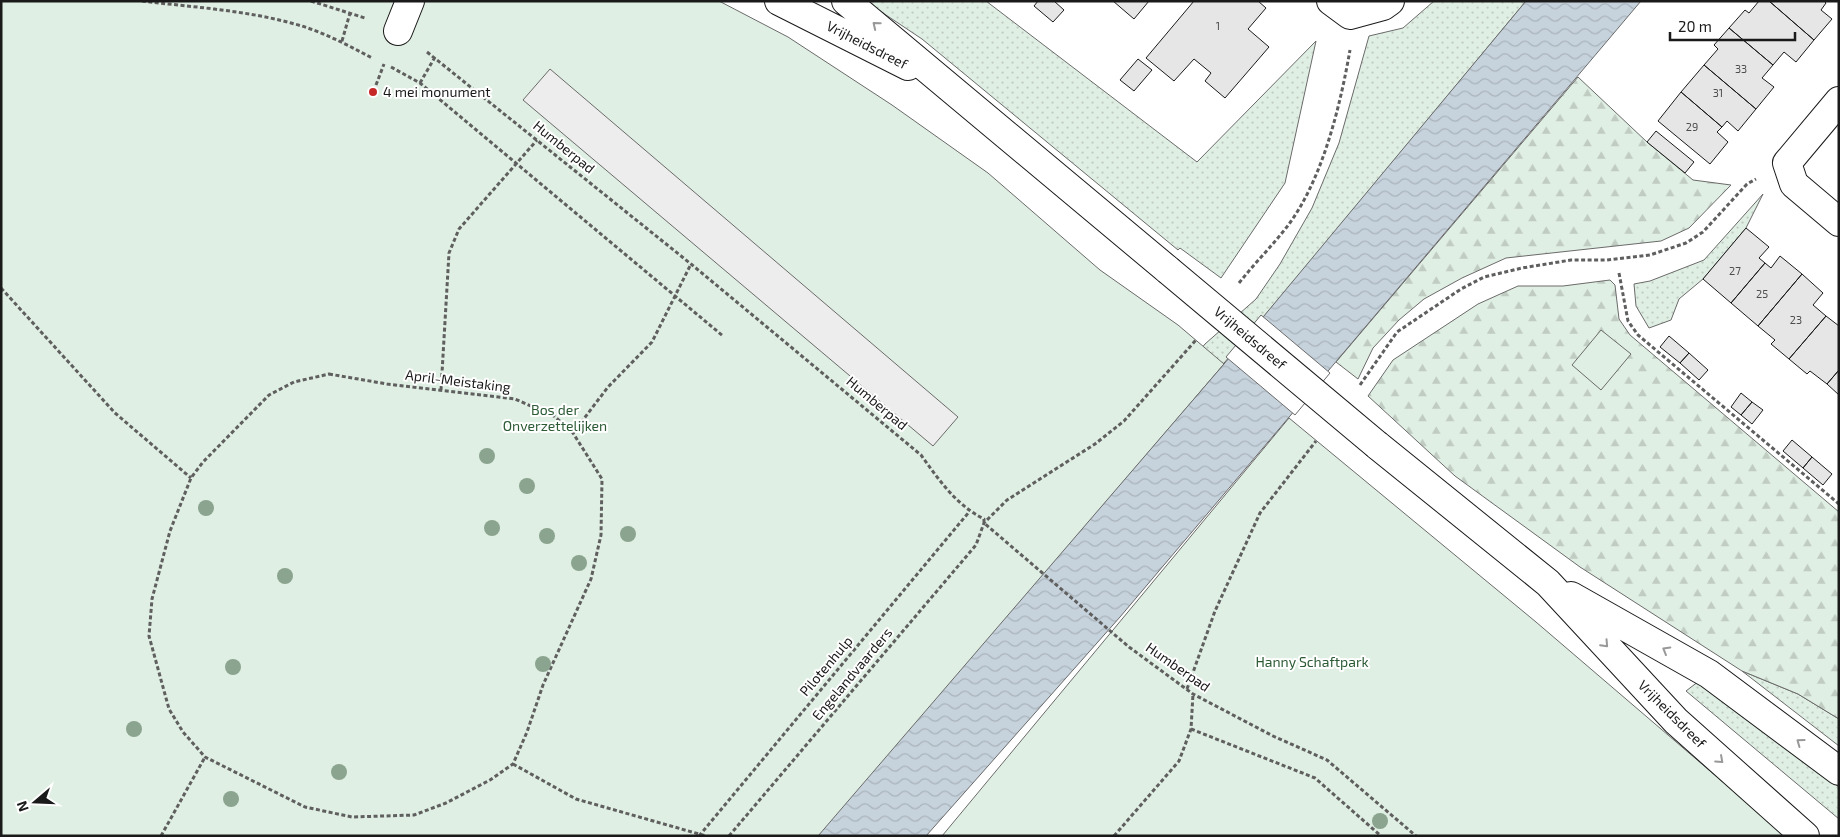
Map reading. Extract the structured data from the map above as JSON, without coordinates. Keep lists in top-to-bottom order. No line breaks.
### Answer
{"streets":{"main road":["Vrijheidsdreef"],"path":["Humberpad","April-Meistaking","Pilotenhulp","Engelandvaarders"]},"crossings":[["Humberpad","Pilotenhulp"],["Humberpad","Engelandvaarders"]],"parks":["Bos der Onverzettelijken","Hanny Schaftpark"],"places":["4 mei monument"],"house_numbers":["1","33","31","29","27","25","23"],"scale_bar":"20 m","north":"left"}
